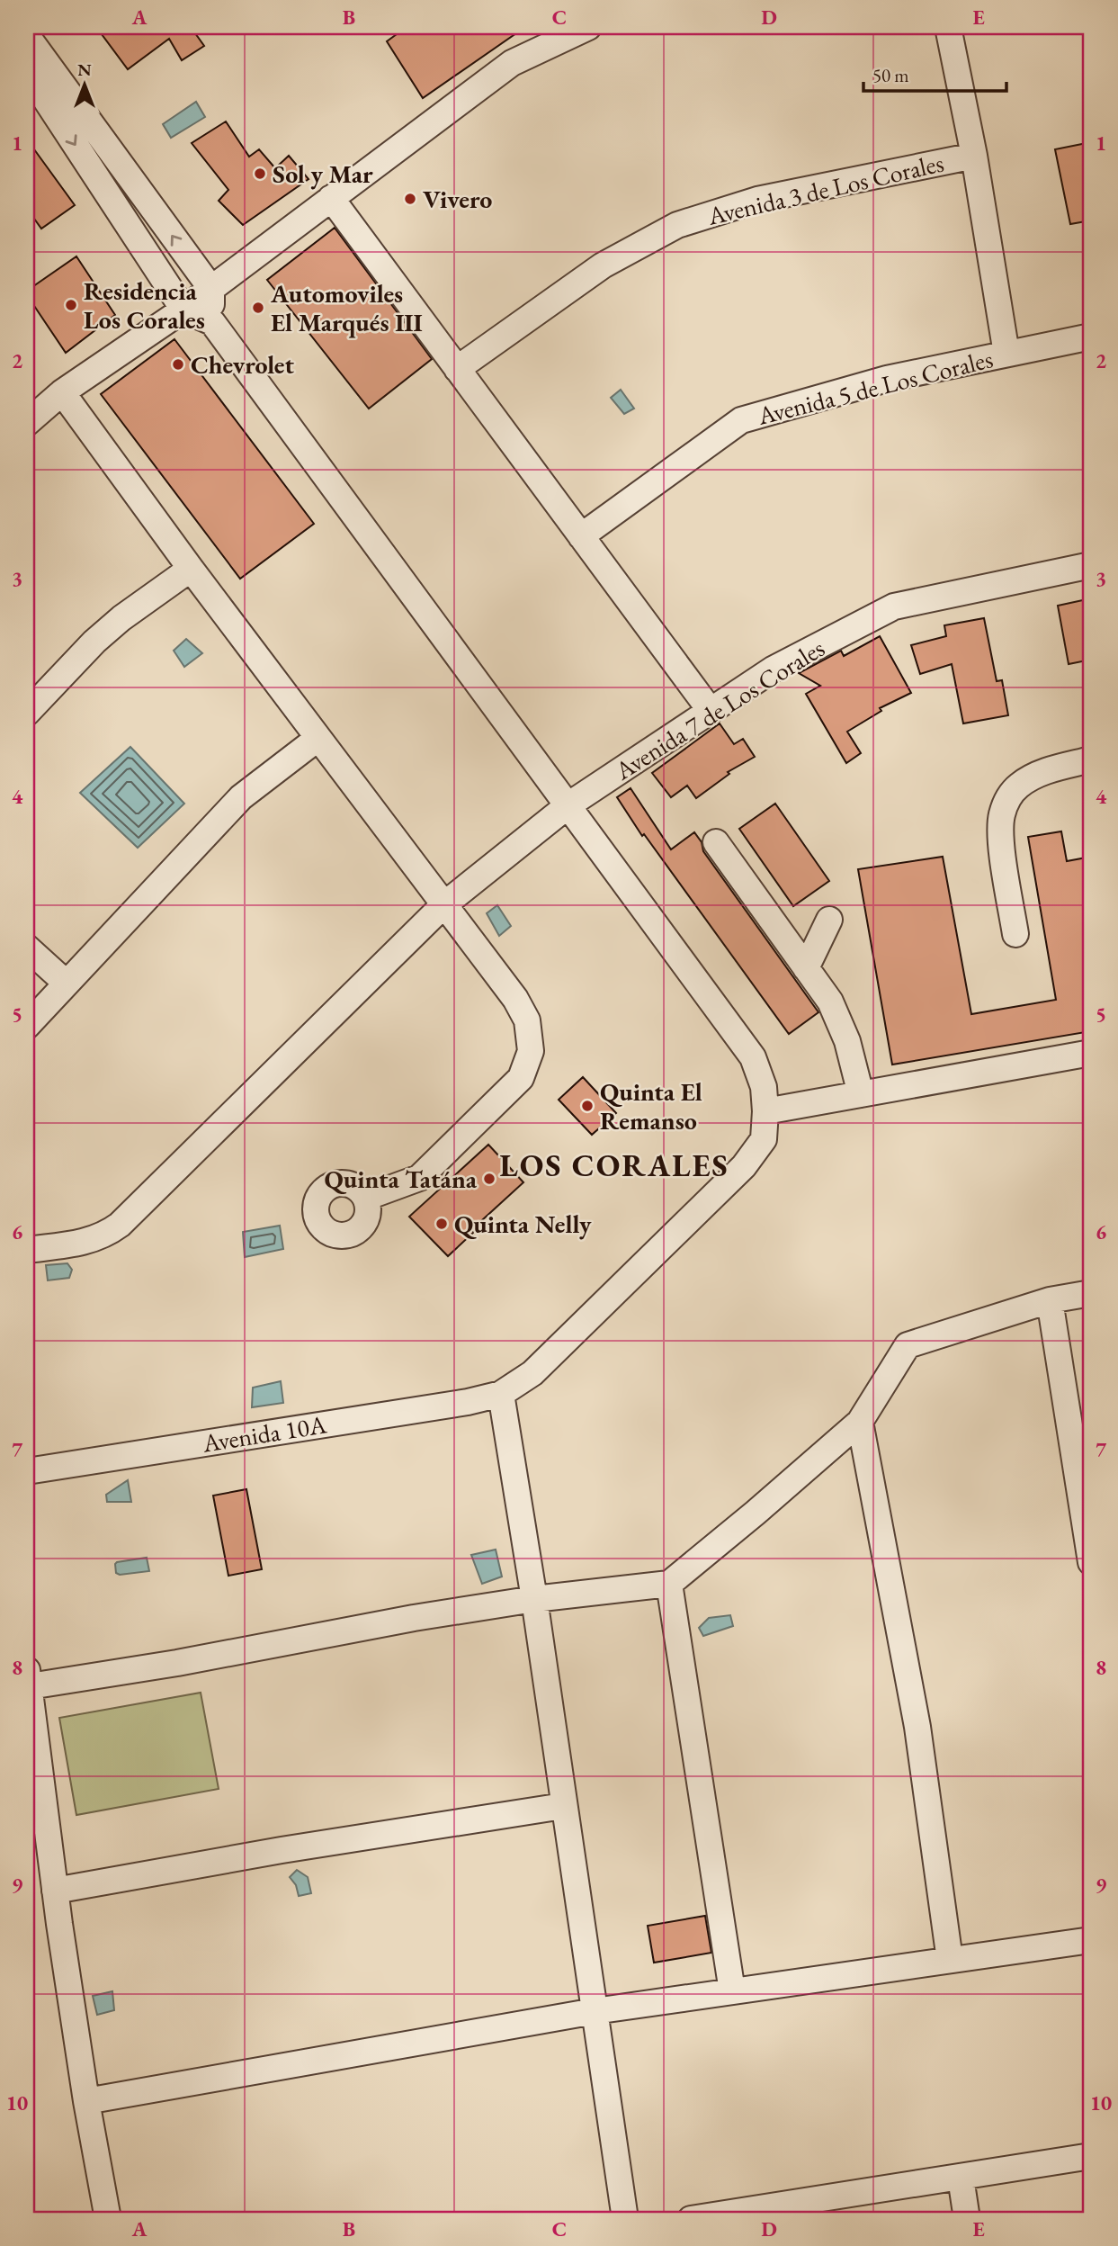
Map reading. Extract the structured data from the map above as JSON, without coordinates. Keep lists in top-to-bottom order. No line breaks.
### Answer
{"streets":{"street":["Avenida 3 de Los Corales","Avenida 5 de Los Corales","Avenida 7 de Los Corales","Avenida 10A"]},"crossings":[["Avenida 7 de Los Corales","Avenida 10A"]],"districts":["LOS CORALES"],"places":["Sol y Mar","Vivero","Residencia Los Corales","Automoviles El Marqués III","Chevrolet","Quinta El Remanso","Quinta Tatána","Quinta Nelly"],"scale_bar":"50 m","north":"top","grid":{"columns":["A","B","C","D","E"],"rows":["1","2","3","4","5","6","7","8","9","10"]}}
